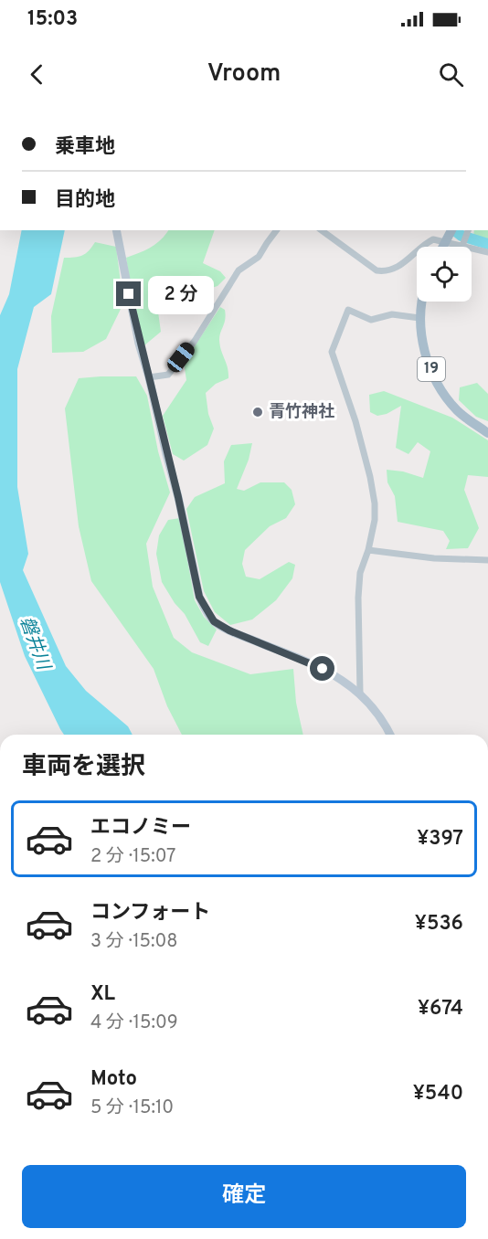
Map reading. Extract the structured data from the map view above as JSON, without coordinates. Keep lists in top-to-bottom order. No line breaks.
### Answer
{"streets":{"main road":["19"]},"water":["磐井川"],"places":["青竹神社"],"page":{"status":"15:03","header":"Vroom","banner":["乗車地","目的地"],"bubble":"2 分","heading":"車両を選択","list":[{"name":"エコノミー","note":"2 分 · 15:07","value":"¥397"},{"name":"コンフォート","note":"3 分 · 15:08","value":"¥536"},{"name":"XL","note":"4 分 · 15:09","value":"¥674"},{"name":"Moto","note":"5 分 · 15:10","value":"¥540"}],"buttons":"確定"}}
